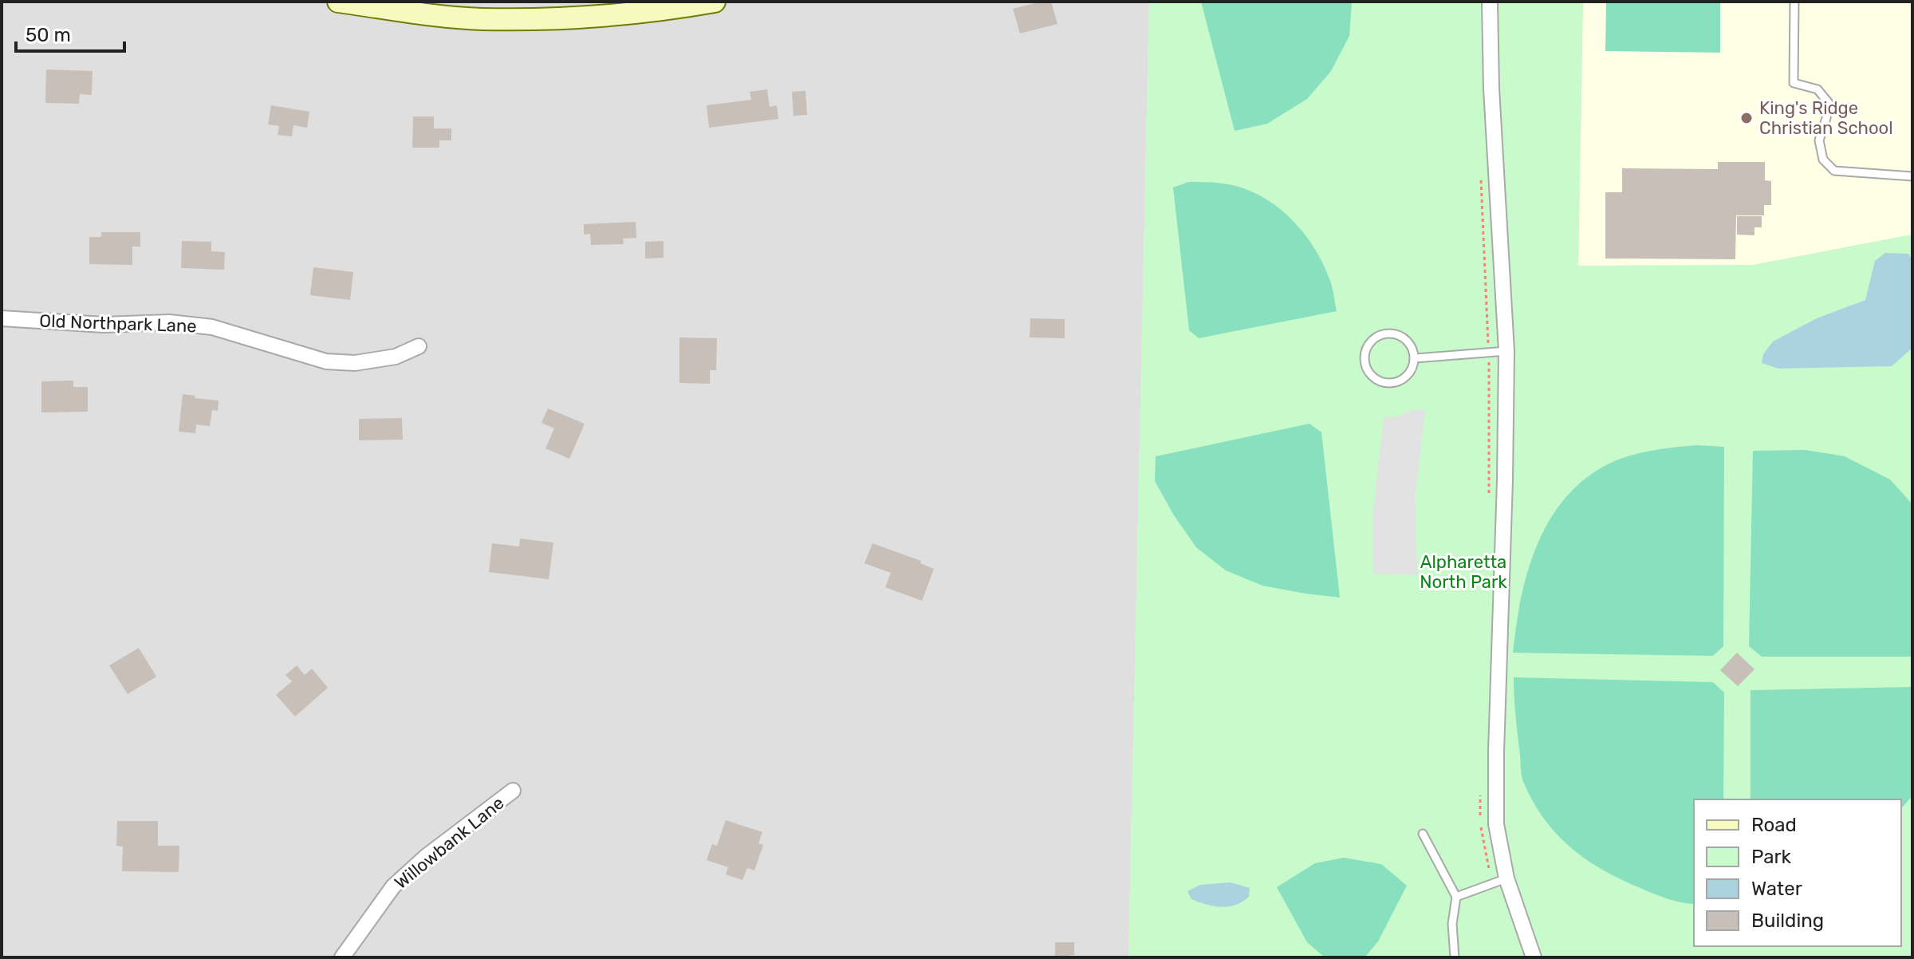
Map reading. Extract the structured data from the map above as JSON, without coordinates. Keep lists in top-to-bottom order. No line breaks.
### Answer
{"streets":{"street":["Old Northpark Lane","Willowbank Lane"]},"parks":["Alpharetta North Park"],"places":["King's Ridge Christian School"],"legend":["Road","Park","Water","Building"],"scale_bar":"50 m"}
